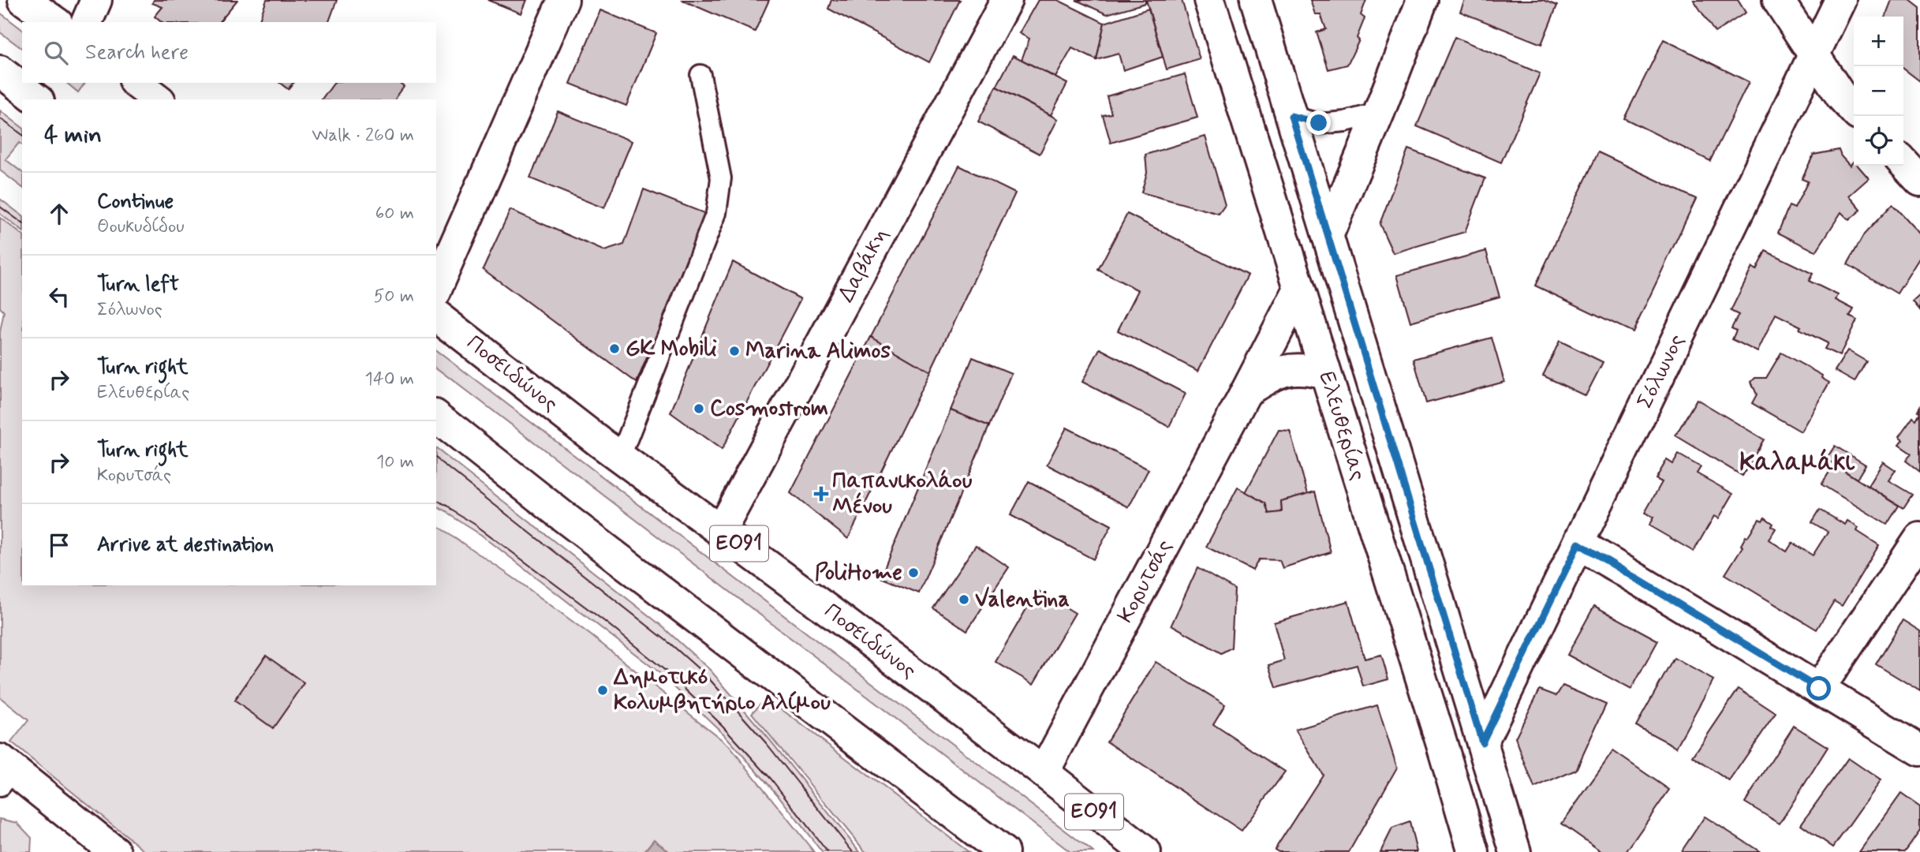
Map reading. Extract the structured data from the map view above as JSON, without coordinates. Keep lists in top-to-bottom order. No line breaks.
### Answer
{"streets":{"main road":["Δαβάκη","Σόλωνος","Ποσειδώνος","Ελευθερίας","ΕΟ91","Κορυτσάς"]},"crossings":[["Δαβάκη","Ποσειδώνος"],["Σόλωνος","Ελευθερίας"],["Ποσειδώνος","Κορυτσάς"],["Ελευθερίας","Κορυτσάς"]],"districts":["Καλαμάκι"],"places":{"other":["GK Mobili","Marina Alimos","Cosmostrom","PoliHome","Valentina","Δημοτικό Κολυμβητήριο Αλίμου"],"health":["Παπανικολάου Μένου"]},"page":{"map_buttons":["+","−"],"search":"Search here","heading":["4 min","Walk · 260 m"],"list":[["Continue","Θουκυδίδου","60 m"],["Turn left","Σόλωνος","50 m"],["Turn right","Ελευθερίας","140 m"],["Turn right","Κορυτσάς","10 m"],"Arrive at destination"]}}
